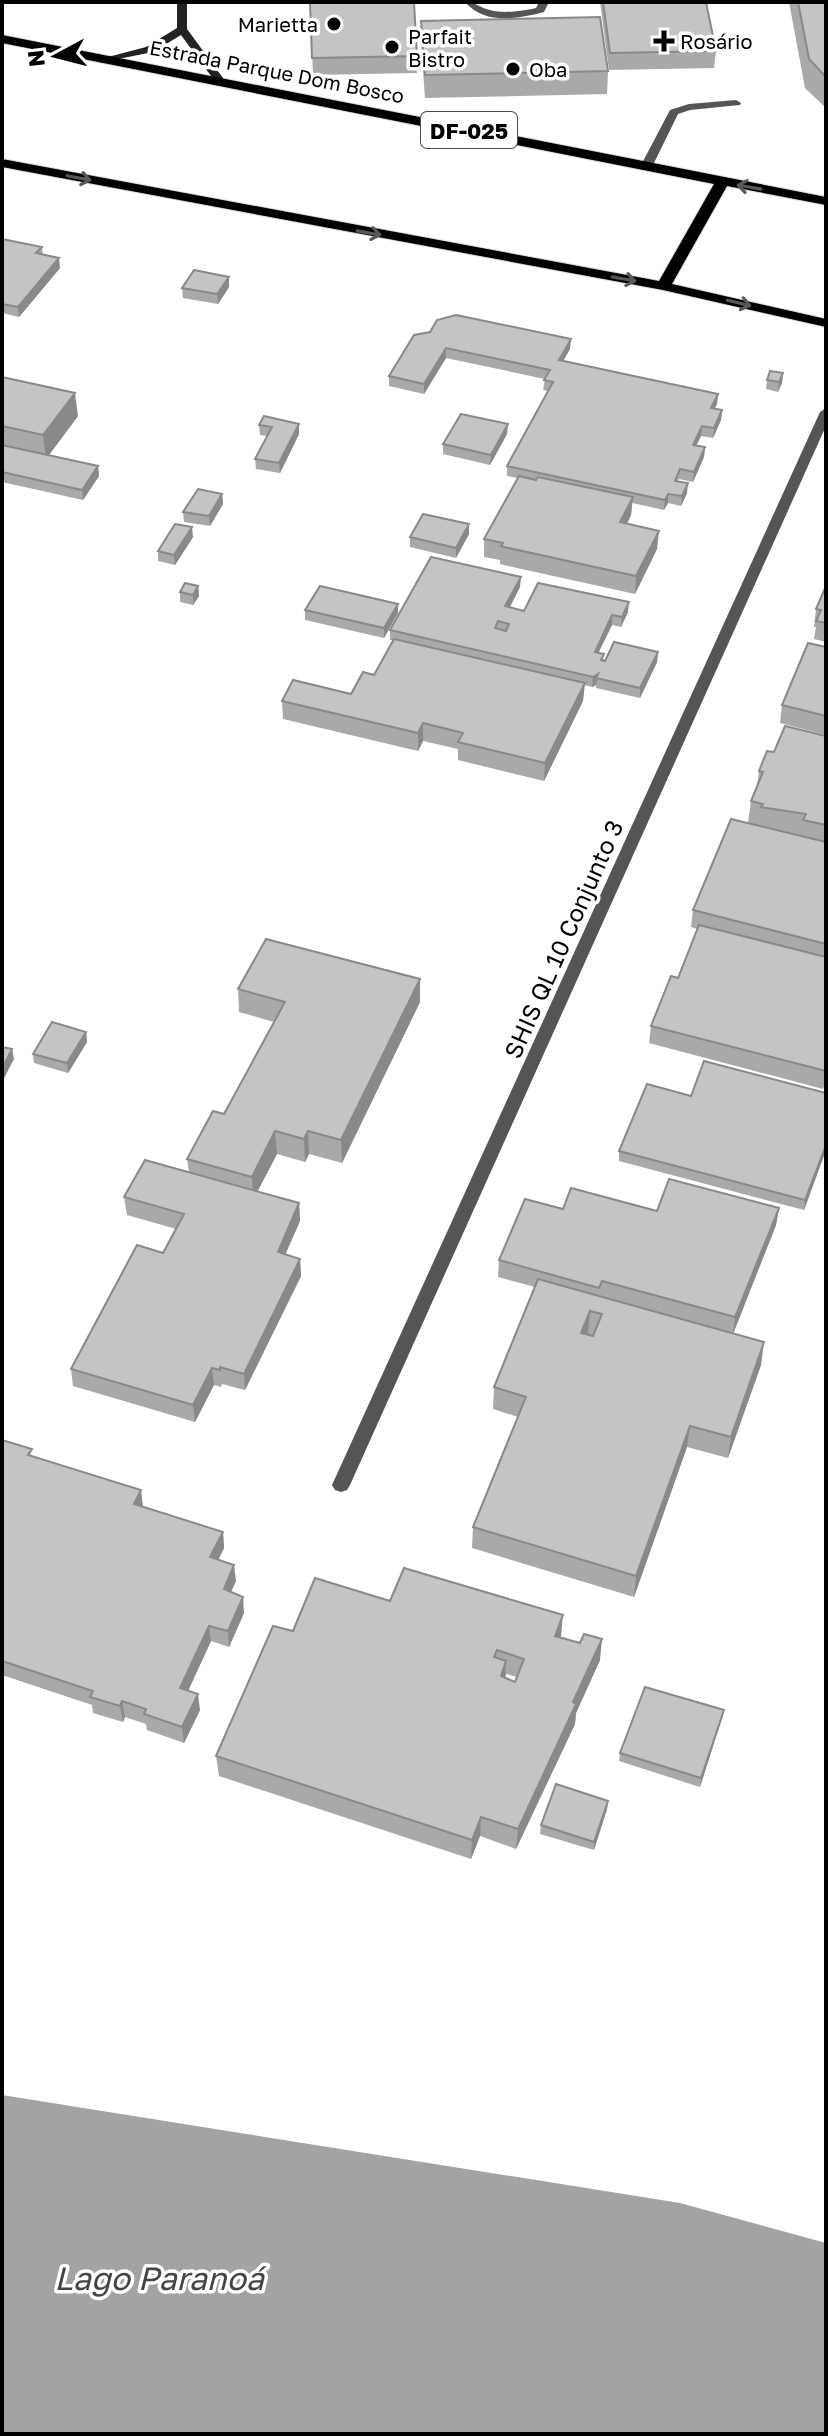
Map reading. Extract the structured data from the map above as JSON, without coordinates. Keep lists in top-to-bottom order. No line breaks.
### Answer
{"streets":{"main road":["Estrada Parque Dom Bosco","DF-025"],"street":["SHIS QL 10 Conjunto 3"]},"water":["Lago Paranoá"],"places":{"other":["Marietta","Parfait Bistro","Oba"],"health":["Rosário"]},"north":"left"}
